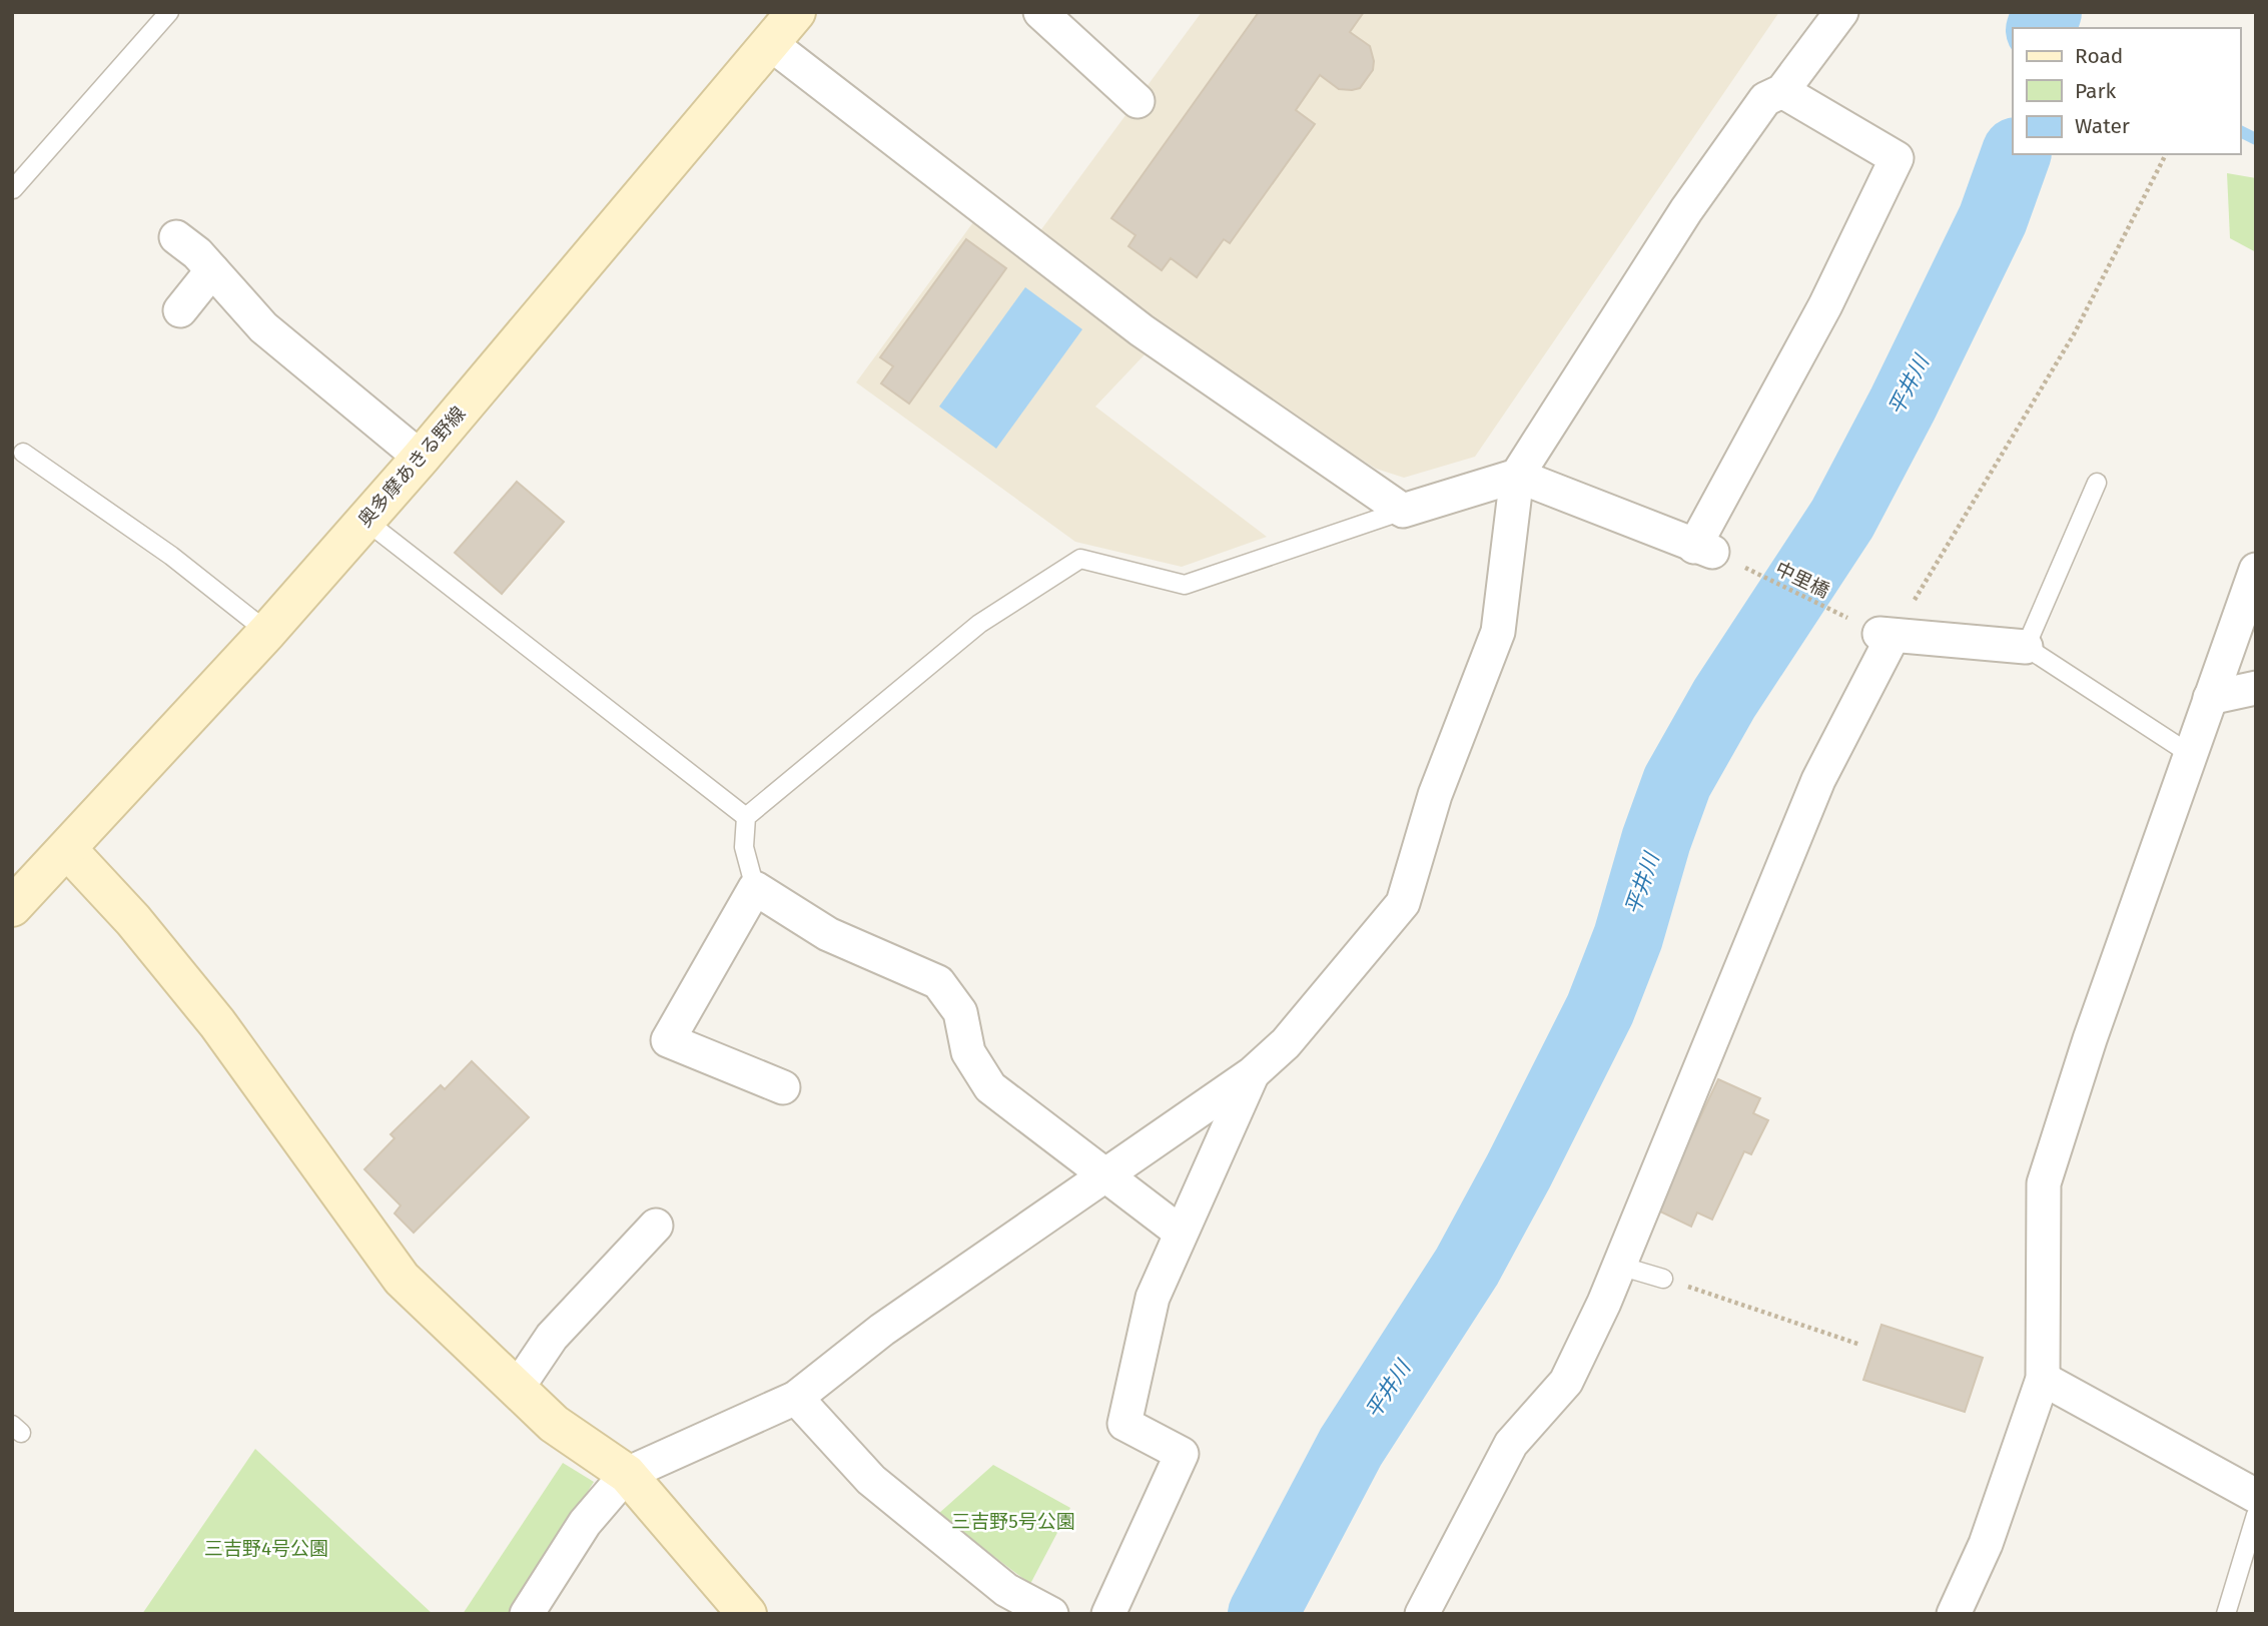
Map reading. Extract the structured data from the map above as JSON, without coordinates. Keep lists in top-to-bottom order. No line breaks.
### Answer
{"streets":{"main road":["奥多摩あきる野線"],"path":["中里橋"]},"water":["平井川"],"parks":["三吉野5号公園","三吉野4号公園"],"legend":["Road","Park","Water"]}
